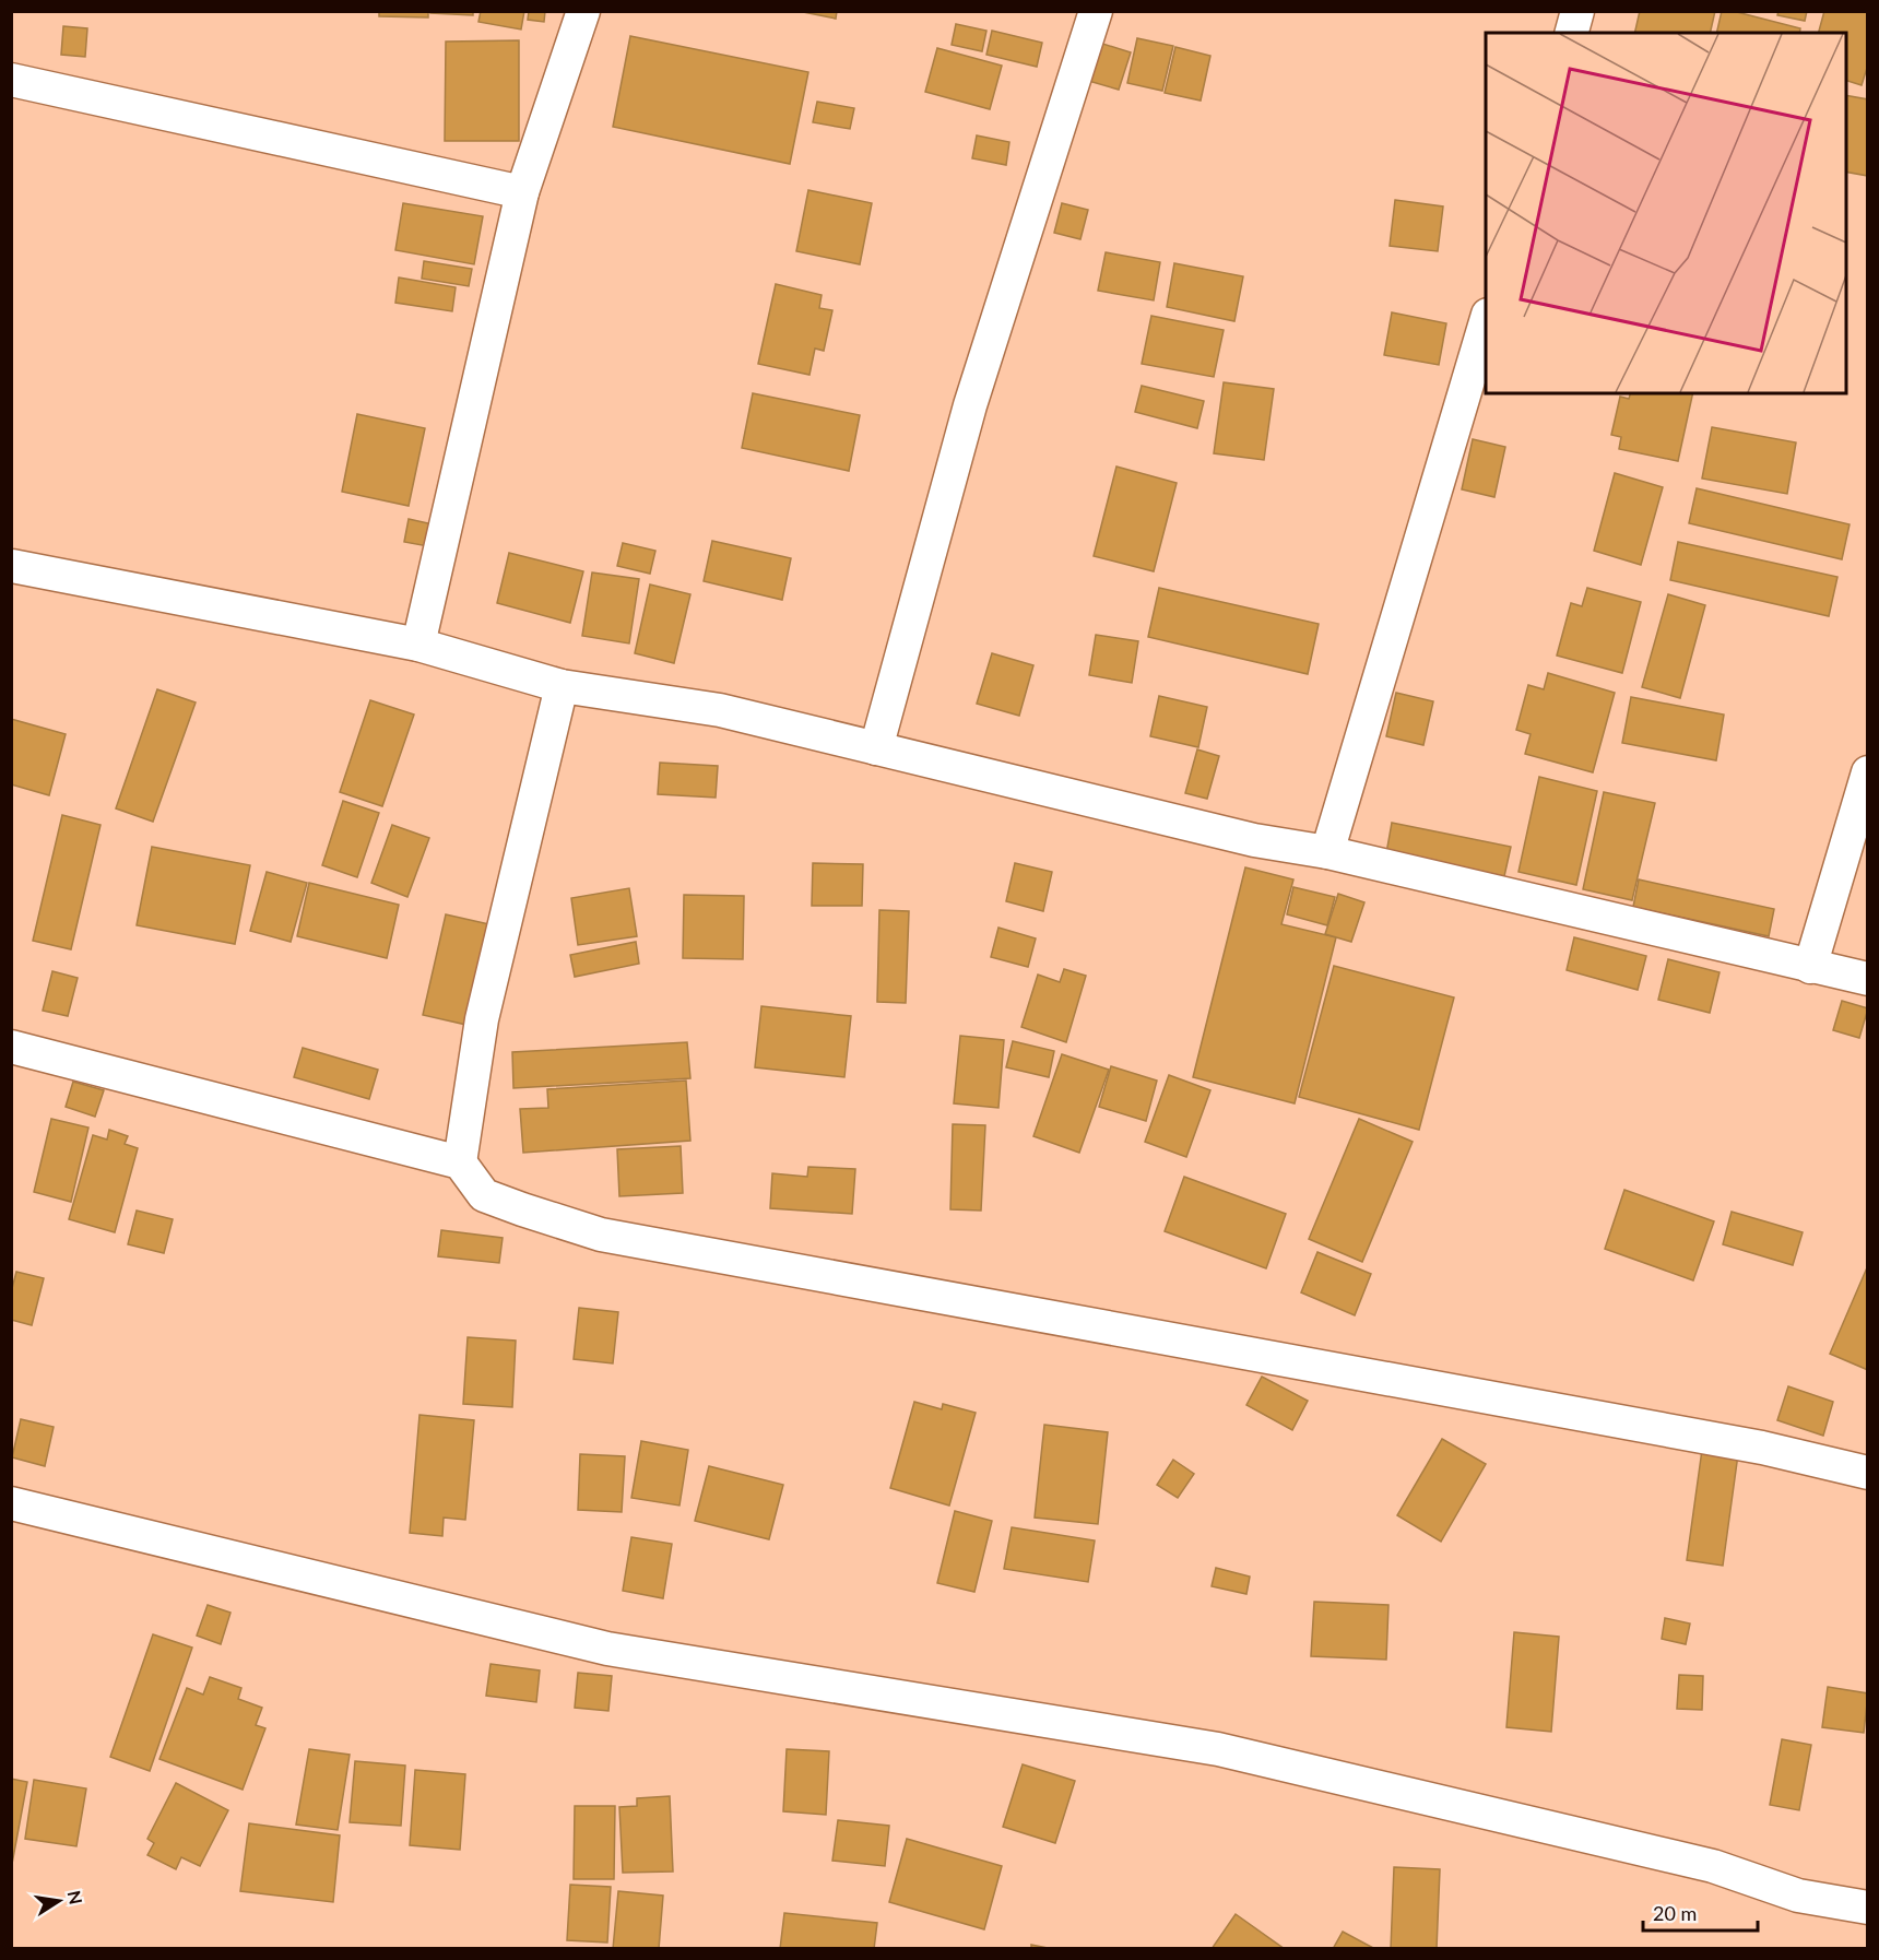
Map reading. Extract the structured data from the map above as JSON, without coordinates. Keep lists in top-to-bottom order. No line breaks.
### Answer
{"scale_bar":"20 m","north":"right"}
